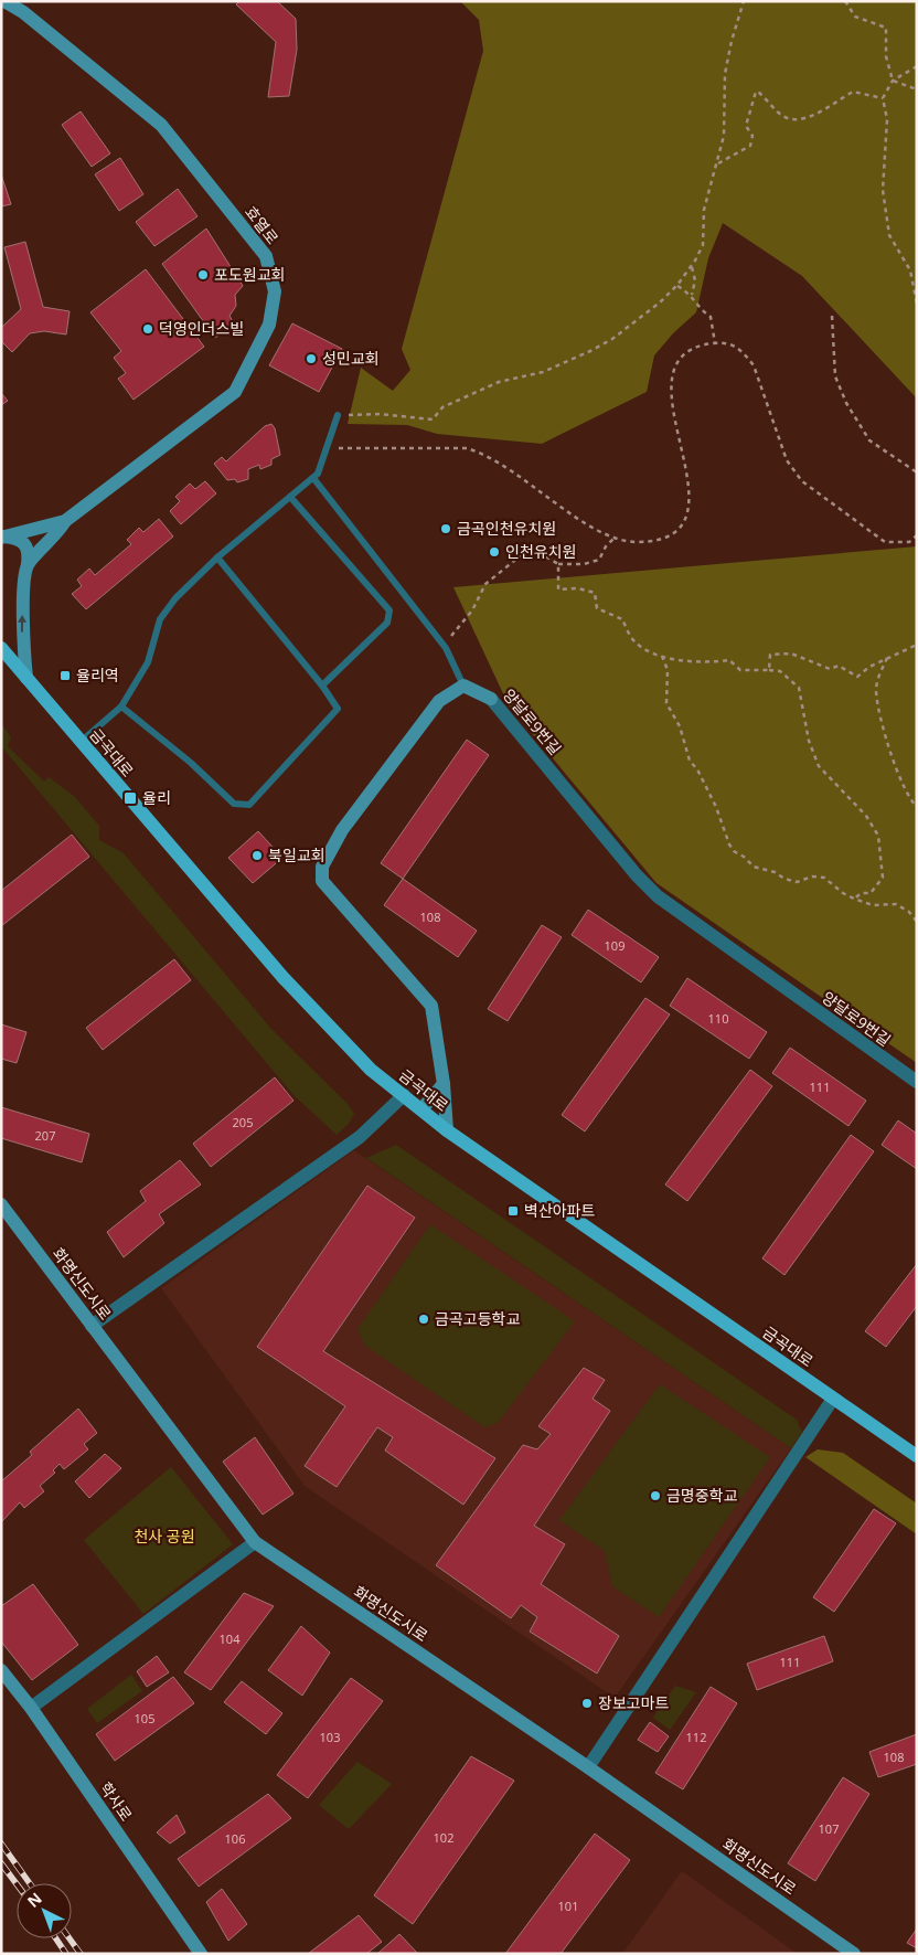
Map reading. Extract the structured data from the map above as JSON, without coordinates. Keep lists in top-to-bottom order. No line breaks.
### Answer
{"streets":{"main road":["효열로","양달로9번길","금곡대로","화명신도시로","학사로"]},"parks":["천사 공원"],"places":{"other":["포도원교회","덕영인더스빌","성민교회","금곡인천유치원","인천유치원","북일교회","금곡고등학교","금명중학교","장보고마트"],"transit":["율리역","율리","벽산아파트"]},"house_numbers":["108","109","110","111","205","207","104","111","105","103","112","108","107","102","106","101"],"north":"top left"}
